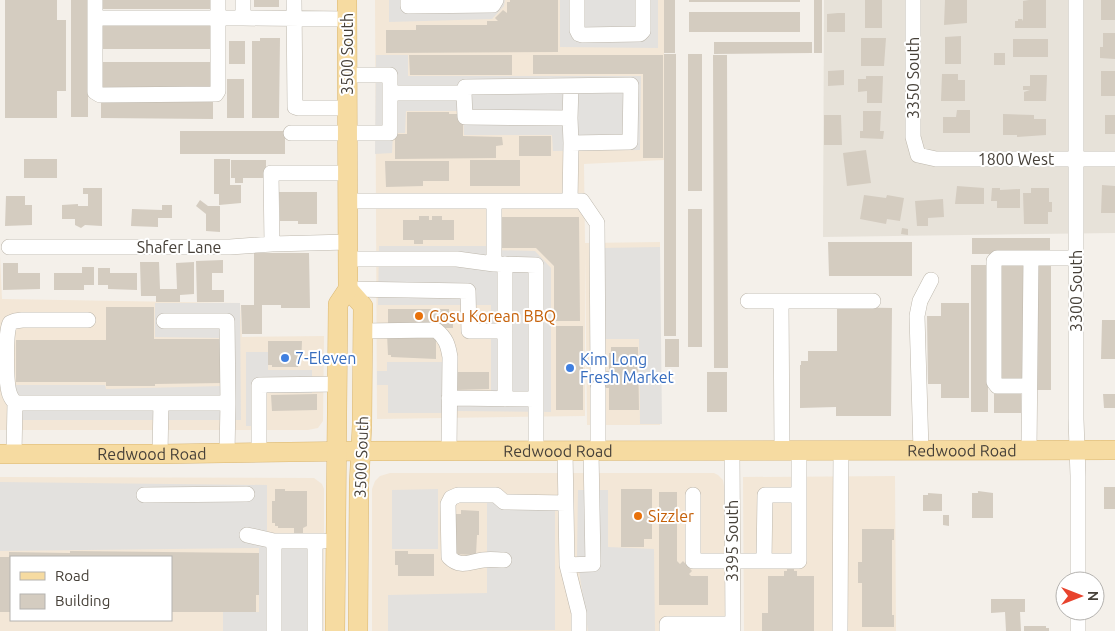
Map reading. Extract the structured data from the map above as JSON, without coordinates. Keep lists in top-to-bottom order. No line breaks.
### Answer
{"streets":{"main road":["3500 South","Redwood Road"],"street":["3350 South","1800 West","Shafer Lane","3300 South","3395 South"]},"crossings":[["3500 South","Shafer Lane"],["3500 South","Redwood Road"],["3350 South","1800 West"],["1800 West","3300 South"],["3300 South","Redwood Road"],["Redwood Road","3395 South"]],"places":["Gosu Korean BBQ","7-Eleven","Kim Long Fresh Market","Sizzler"],"legend":["Road","Building"],"north":"right"}
